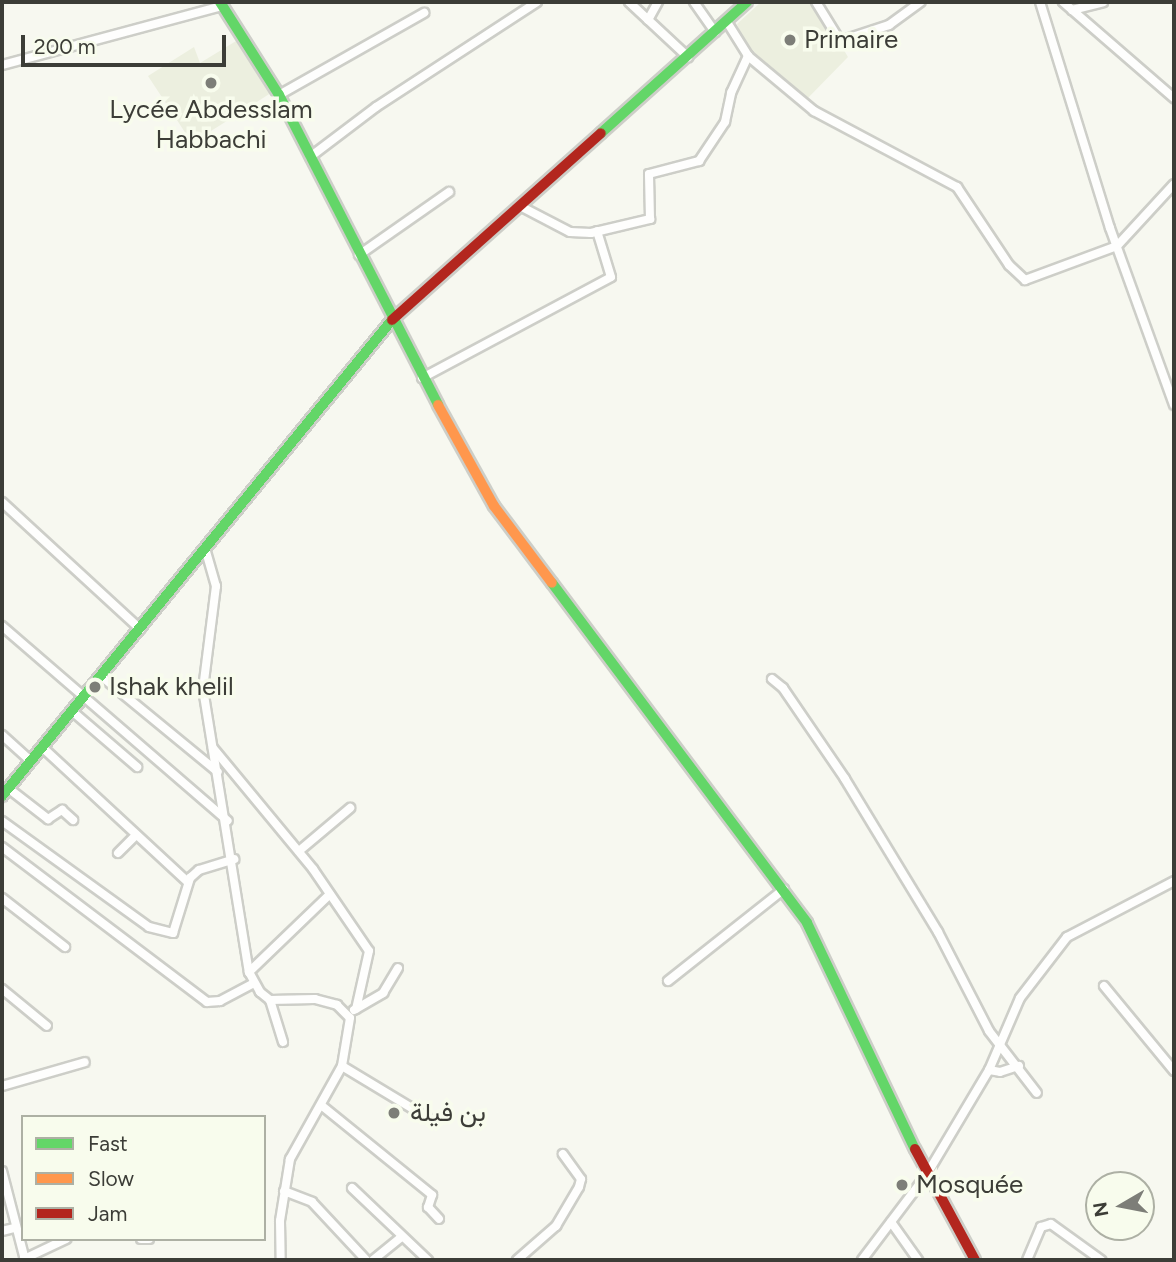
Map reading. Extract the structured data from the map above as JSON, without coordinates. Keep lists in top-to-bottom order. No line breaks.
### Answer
{"places":["Primaire","Lycée Abdesslam Habbachi","Ishak khelil","بن فيلة","Mosquée"],"legend":["Fast","Slow","Jam"],"scale_bar":"200 m","north":"left"}
